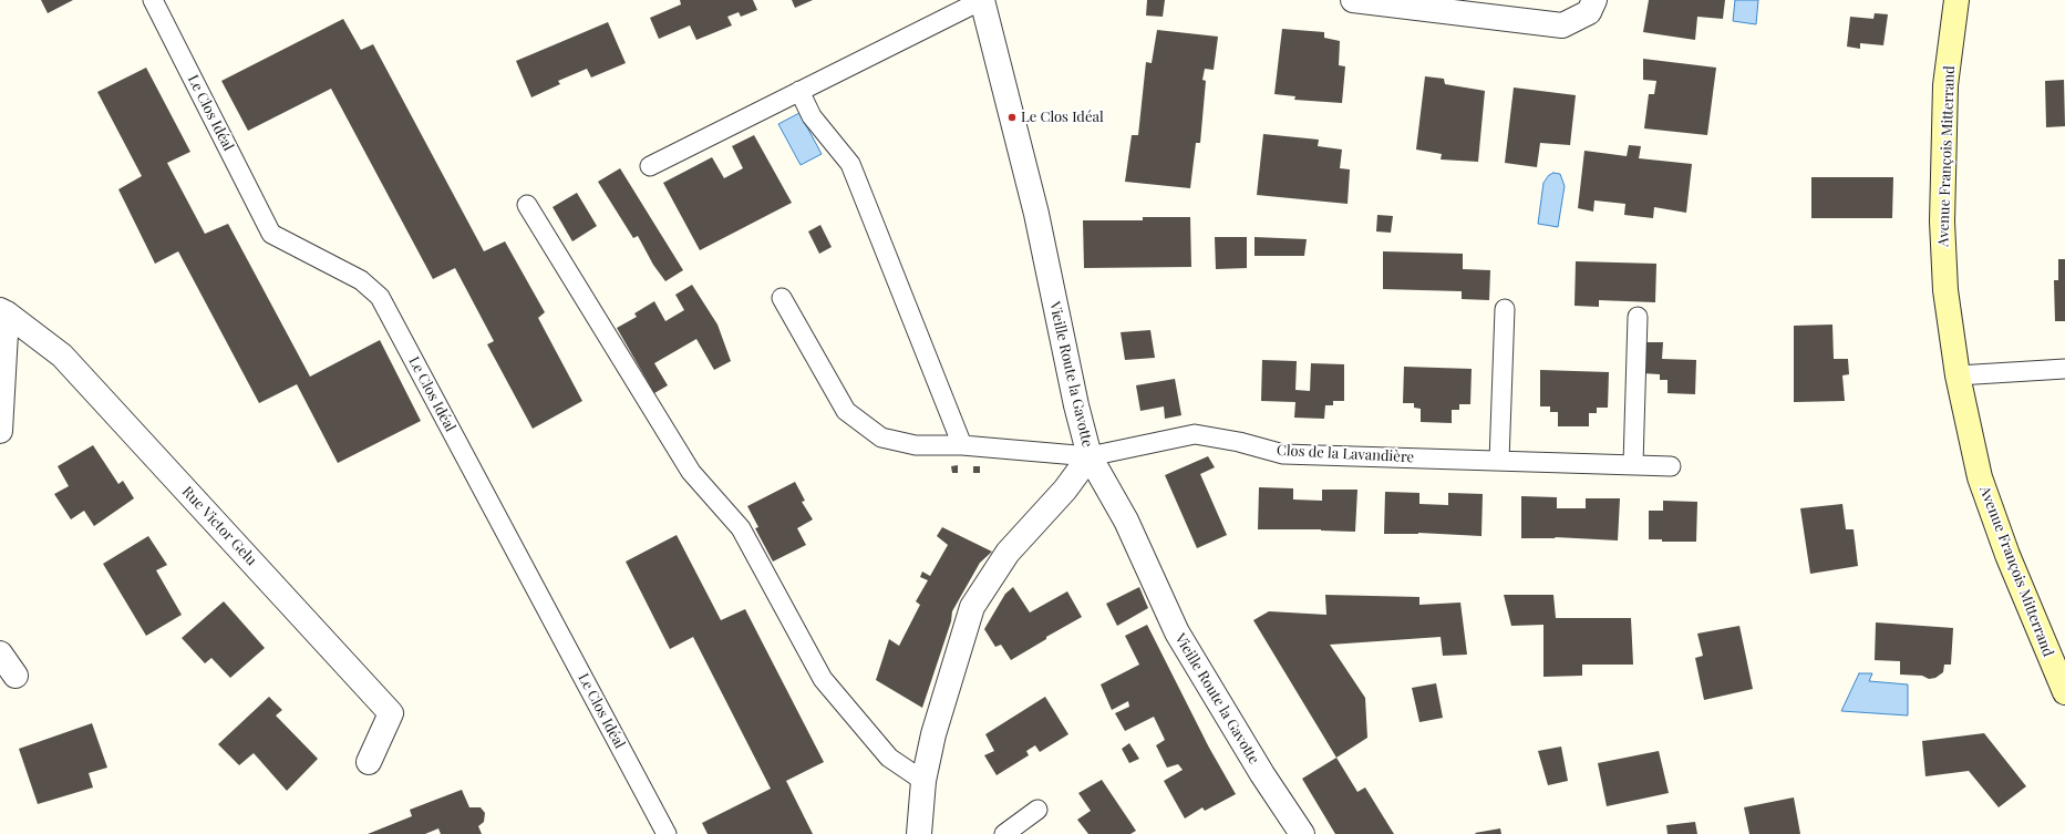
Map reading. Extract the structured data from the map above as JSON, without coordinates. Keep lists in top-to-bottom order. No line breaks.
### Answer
{"streets":{"main road":["Avenue François Mitterrand"],"street":["Vieille Route la Gavotte","Rue Victor Gelu"],"lane":["Le Clos Idéal","Clos de la Lavandière"]},"crossings":[["Vieille Route la Gavotte","Clos de la Lavandière"]],"places":["Le Clos Idéal"]}
